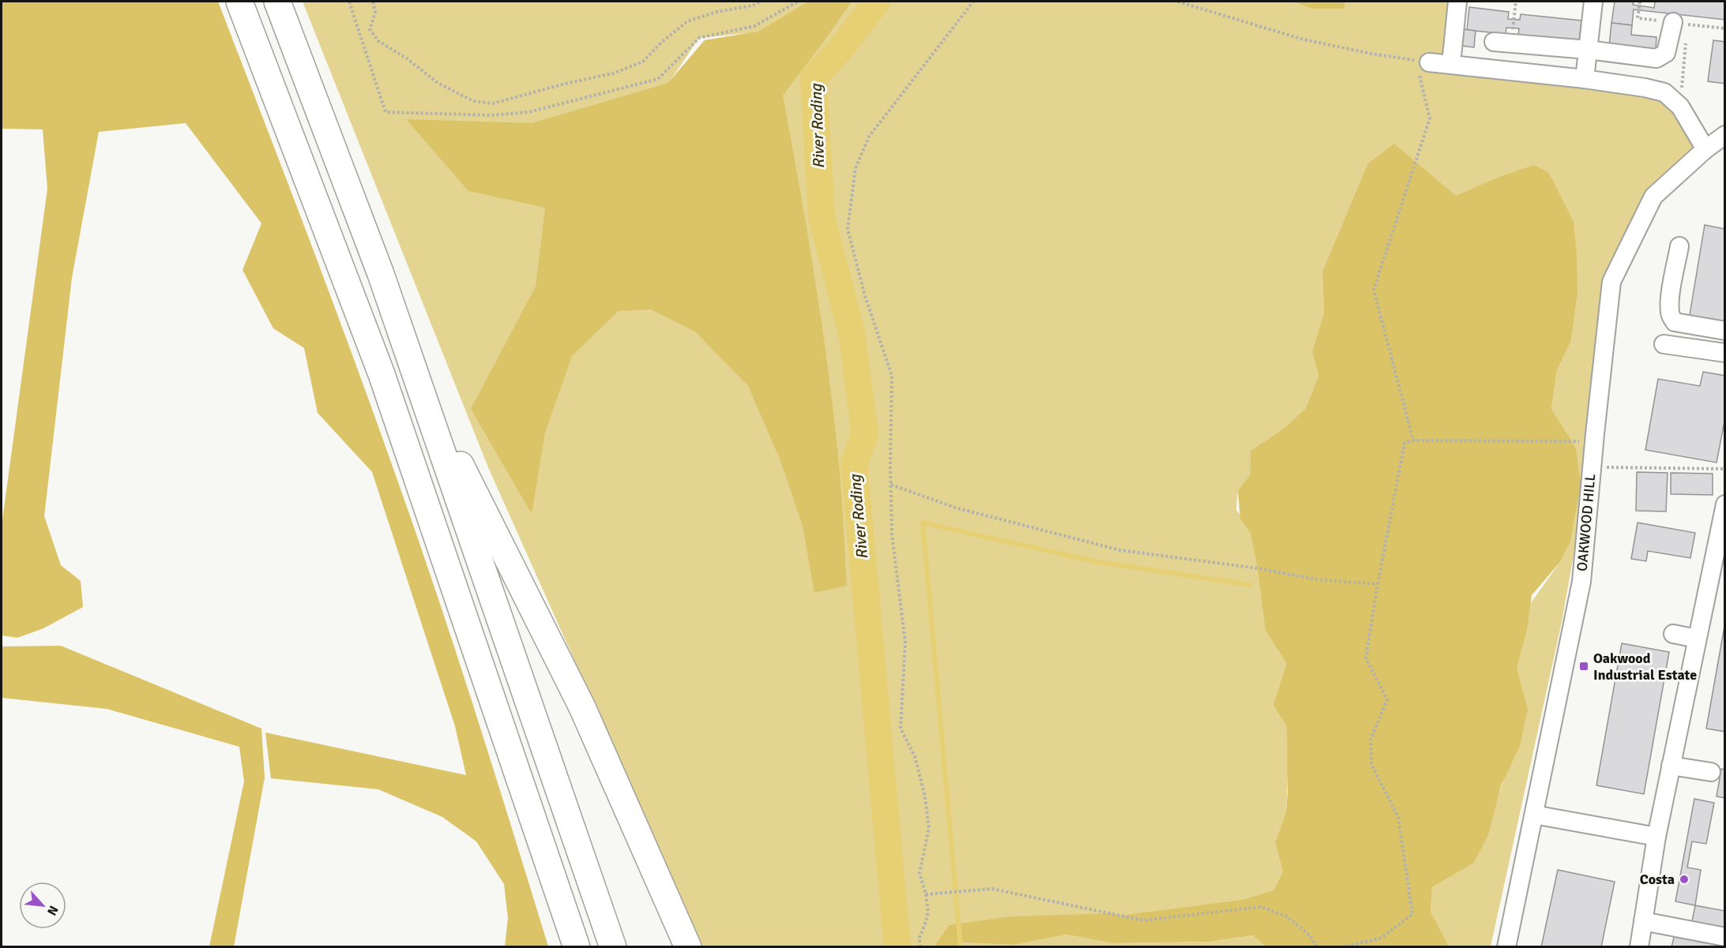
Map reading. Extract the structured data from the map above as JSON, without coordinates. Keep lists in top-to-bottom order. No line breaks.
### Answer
{"streets":{"street":["OAKWOOD HILL"]},"water":["River Roding"],"places":{"transit":["Oakwood Industrial Estate"],"other":["Costa"]},"north":"bottom right"}
